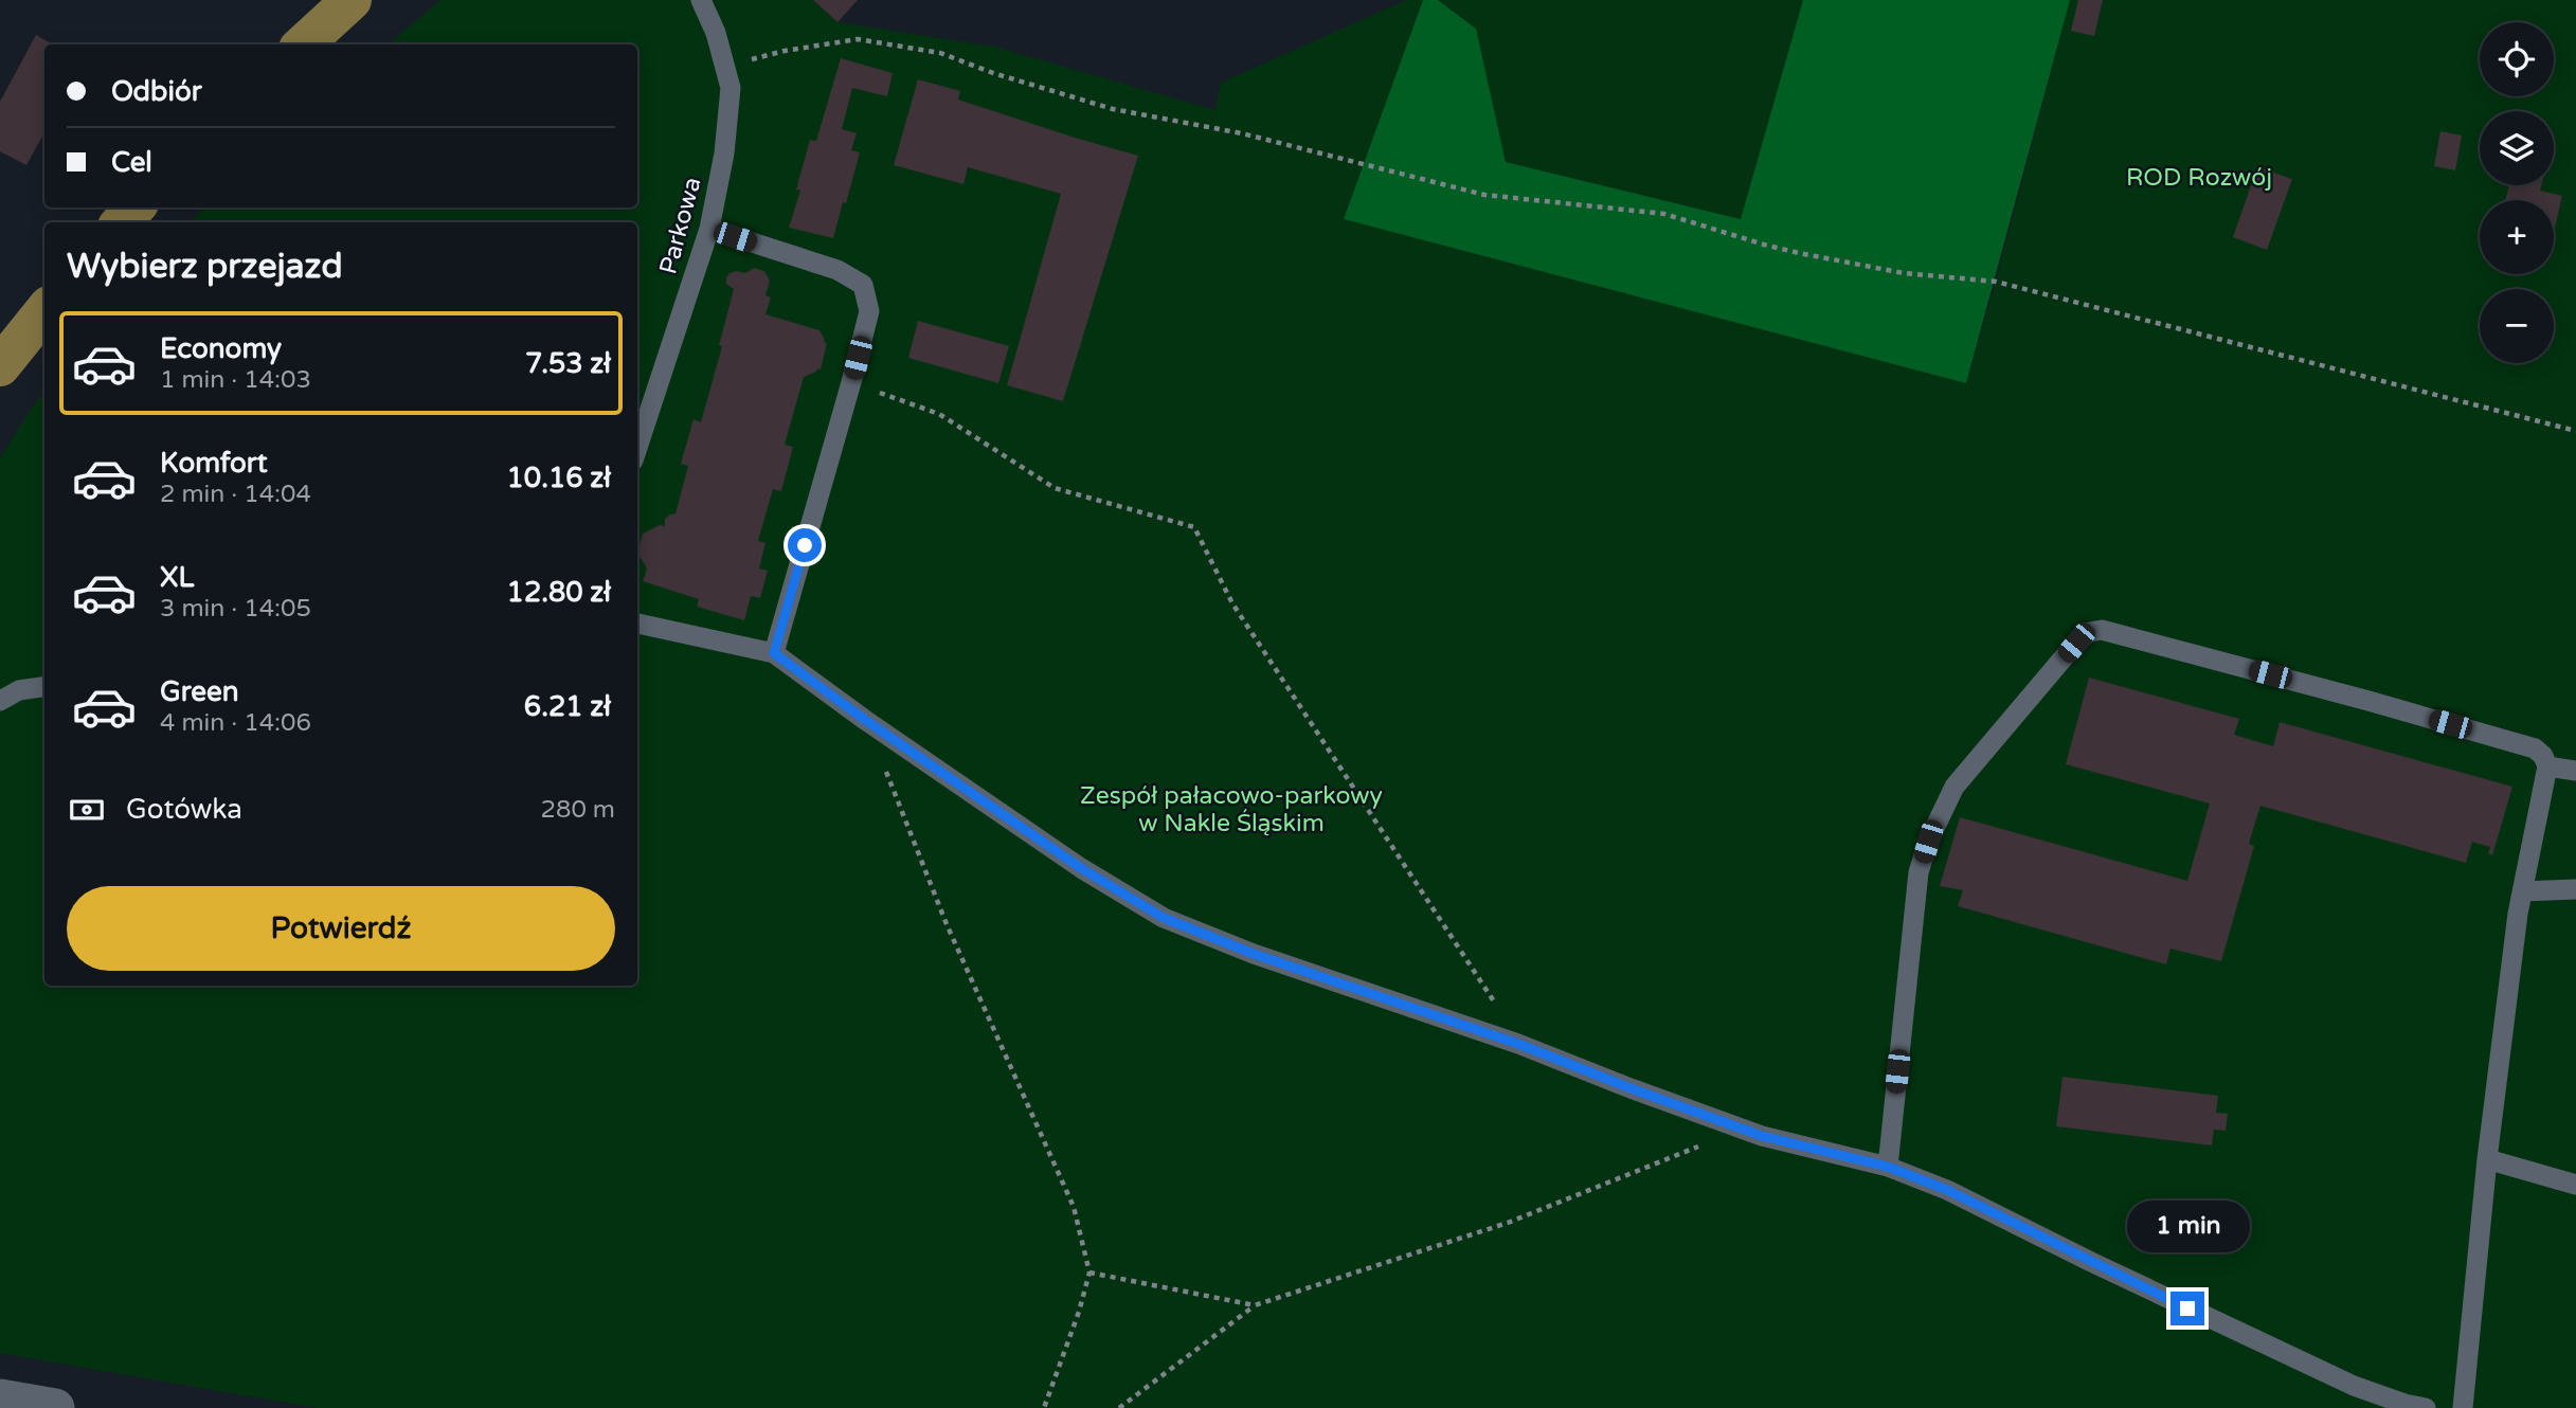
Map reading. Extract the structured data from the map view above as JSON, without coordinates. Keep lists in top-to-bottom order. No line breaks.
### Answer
{"streets":{"lane":["Parkowa"]},"parks":["ROD Rozwój","Zespół pałacowo-parkowy w Nakle Śląskim"],"page":{"map_buttons":["+","−"],"banner":["Odbiór","Cel"],"heading":"Wybierz przejazd","list":[{"name":"Economy","note":"1 min · 14:03","value":"7.53 zł"},{"name":"Komfort","note":"2 min · 14:04","value":"10.16 zł"},{"name":"XL","note":"3 min · 14:05","value":"12.80 zł"},{"name":"Green","note":"4 min · 14:06","value":"6.21 zł"}],"pay":["Gotówka","280 m"],"buttons":"Potwierdź","bubble":"1 min"}}
